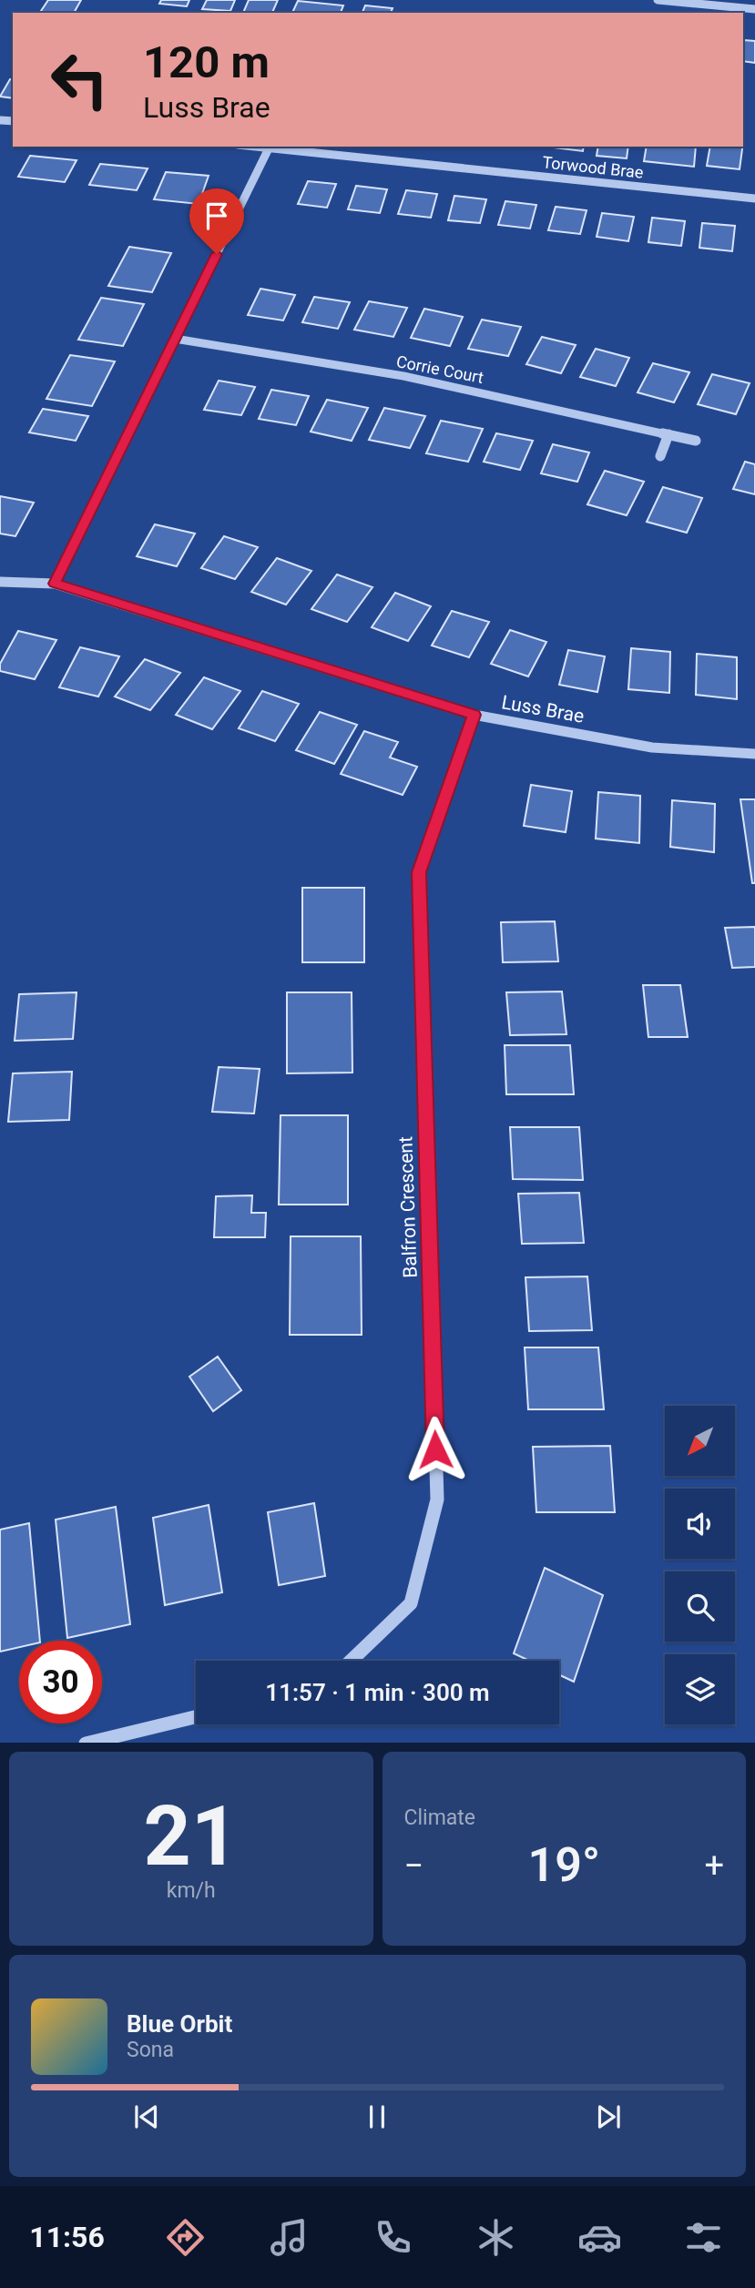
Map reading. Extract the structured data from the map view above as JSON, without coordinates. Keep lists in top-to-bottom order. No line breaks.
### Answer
{"streets":{"street":["Torwood Brae","Corrie Court","Luss Brae","Balfron Crescent"]},"crossings":[["Luss Brae","Balfron Crescent"]],"north":"bottom left","page":{"turn":["120 m","Luss Brae"],"limit":"30","trip":"11:57 · 1 min · 300 m","tile":[["21","km/h"],"Climate"],"heat":["−","19°","+"],"song":["Blue Orbit","Sona"],"tabs":"11:56"}}
